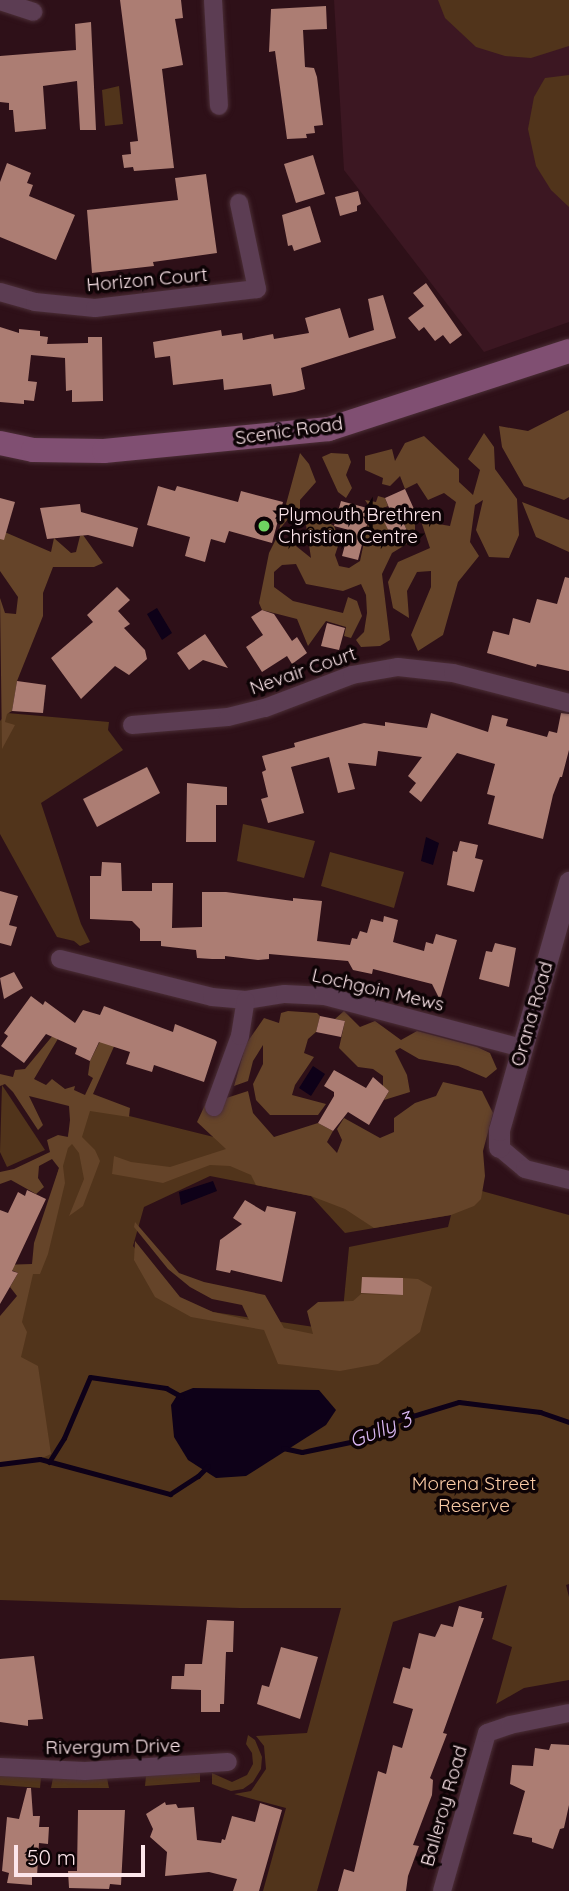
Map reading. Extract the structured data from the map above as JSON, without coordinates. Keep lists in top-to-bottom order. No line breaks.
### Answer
{"streets":{"main road":["Scenic Road"],"street":["Horizon Court","Nevair Court","Lochgoin Mews","Orana Road","Rivergum Drive","Balleroy Road"]},"crossings":[["Lochgoin Mews","Orana Road"]],"water":["Gully 3"],"parks":["Morena Street Reserve"],"places":["Plymouth Brethren Christian Centre"],"scale_bar":"50 m"}
